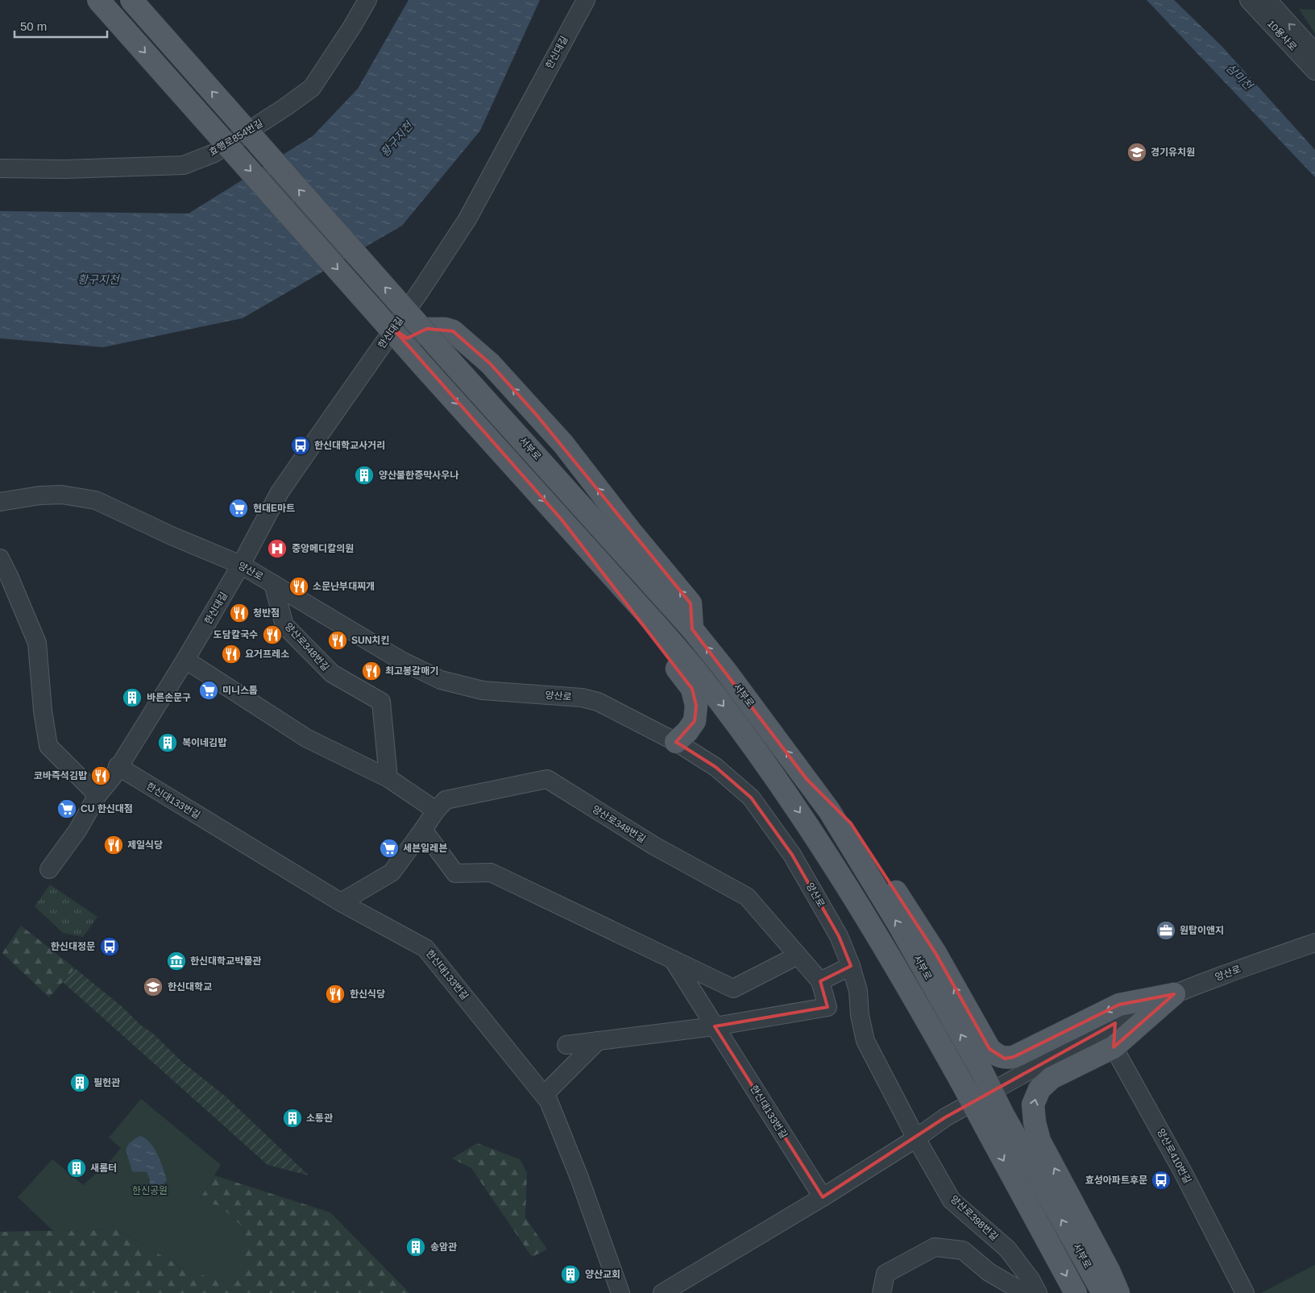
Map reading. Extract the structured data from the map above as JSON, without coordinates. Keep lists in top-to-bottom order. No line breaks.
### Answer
{"streets":{"main road":["서부로"],"street":["10용사로","한신대길","효행로854번길","양산로","양산로348번길","한신대133번길","양산로410번길","양산로398번길"]},"crossings":[["한신대길","양산로"],["한신대길","한신대133번길"],["양산로","양산로348번길"],["양산로","양산로398번길"],["양산로348번길","한신대133번길"]],"water":["삼미천","황구지천"],"parks":["한신공원"],"places":{"school or university":["경기유치원","한신대학교"],"bus stop":["한신대학교사거리","한신대정문","효성아파트후문"],"building":["양산불한증막사우나","바른손문구","복이네김밥","필헌관","소통관","새롬터","송암관","양산교회"],"supermarket":["현대E마트","미니스톱","CU 한신대점","세븐일레븐"],"hospital":["중앙메디칼의원"],"restaurant":["소문난부대찌개","청반점","도담칼국수","SUN치킨","요거프레소","최고봉갈매기","코바즉석김밥","제일식당","한신식당"],"office":["원탑이앤지"],"museum":["한신대학교박물관"]},"scale_bar":"50 m"}
